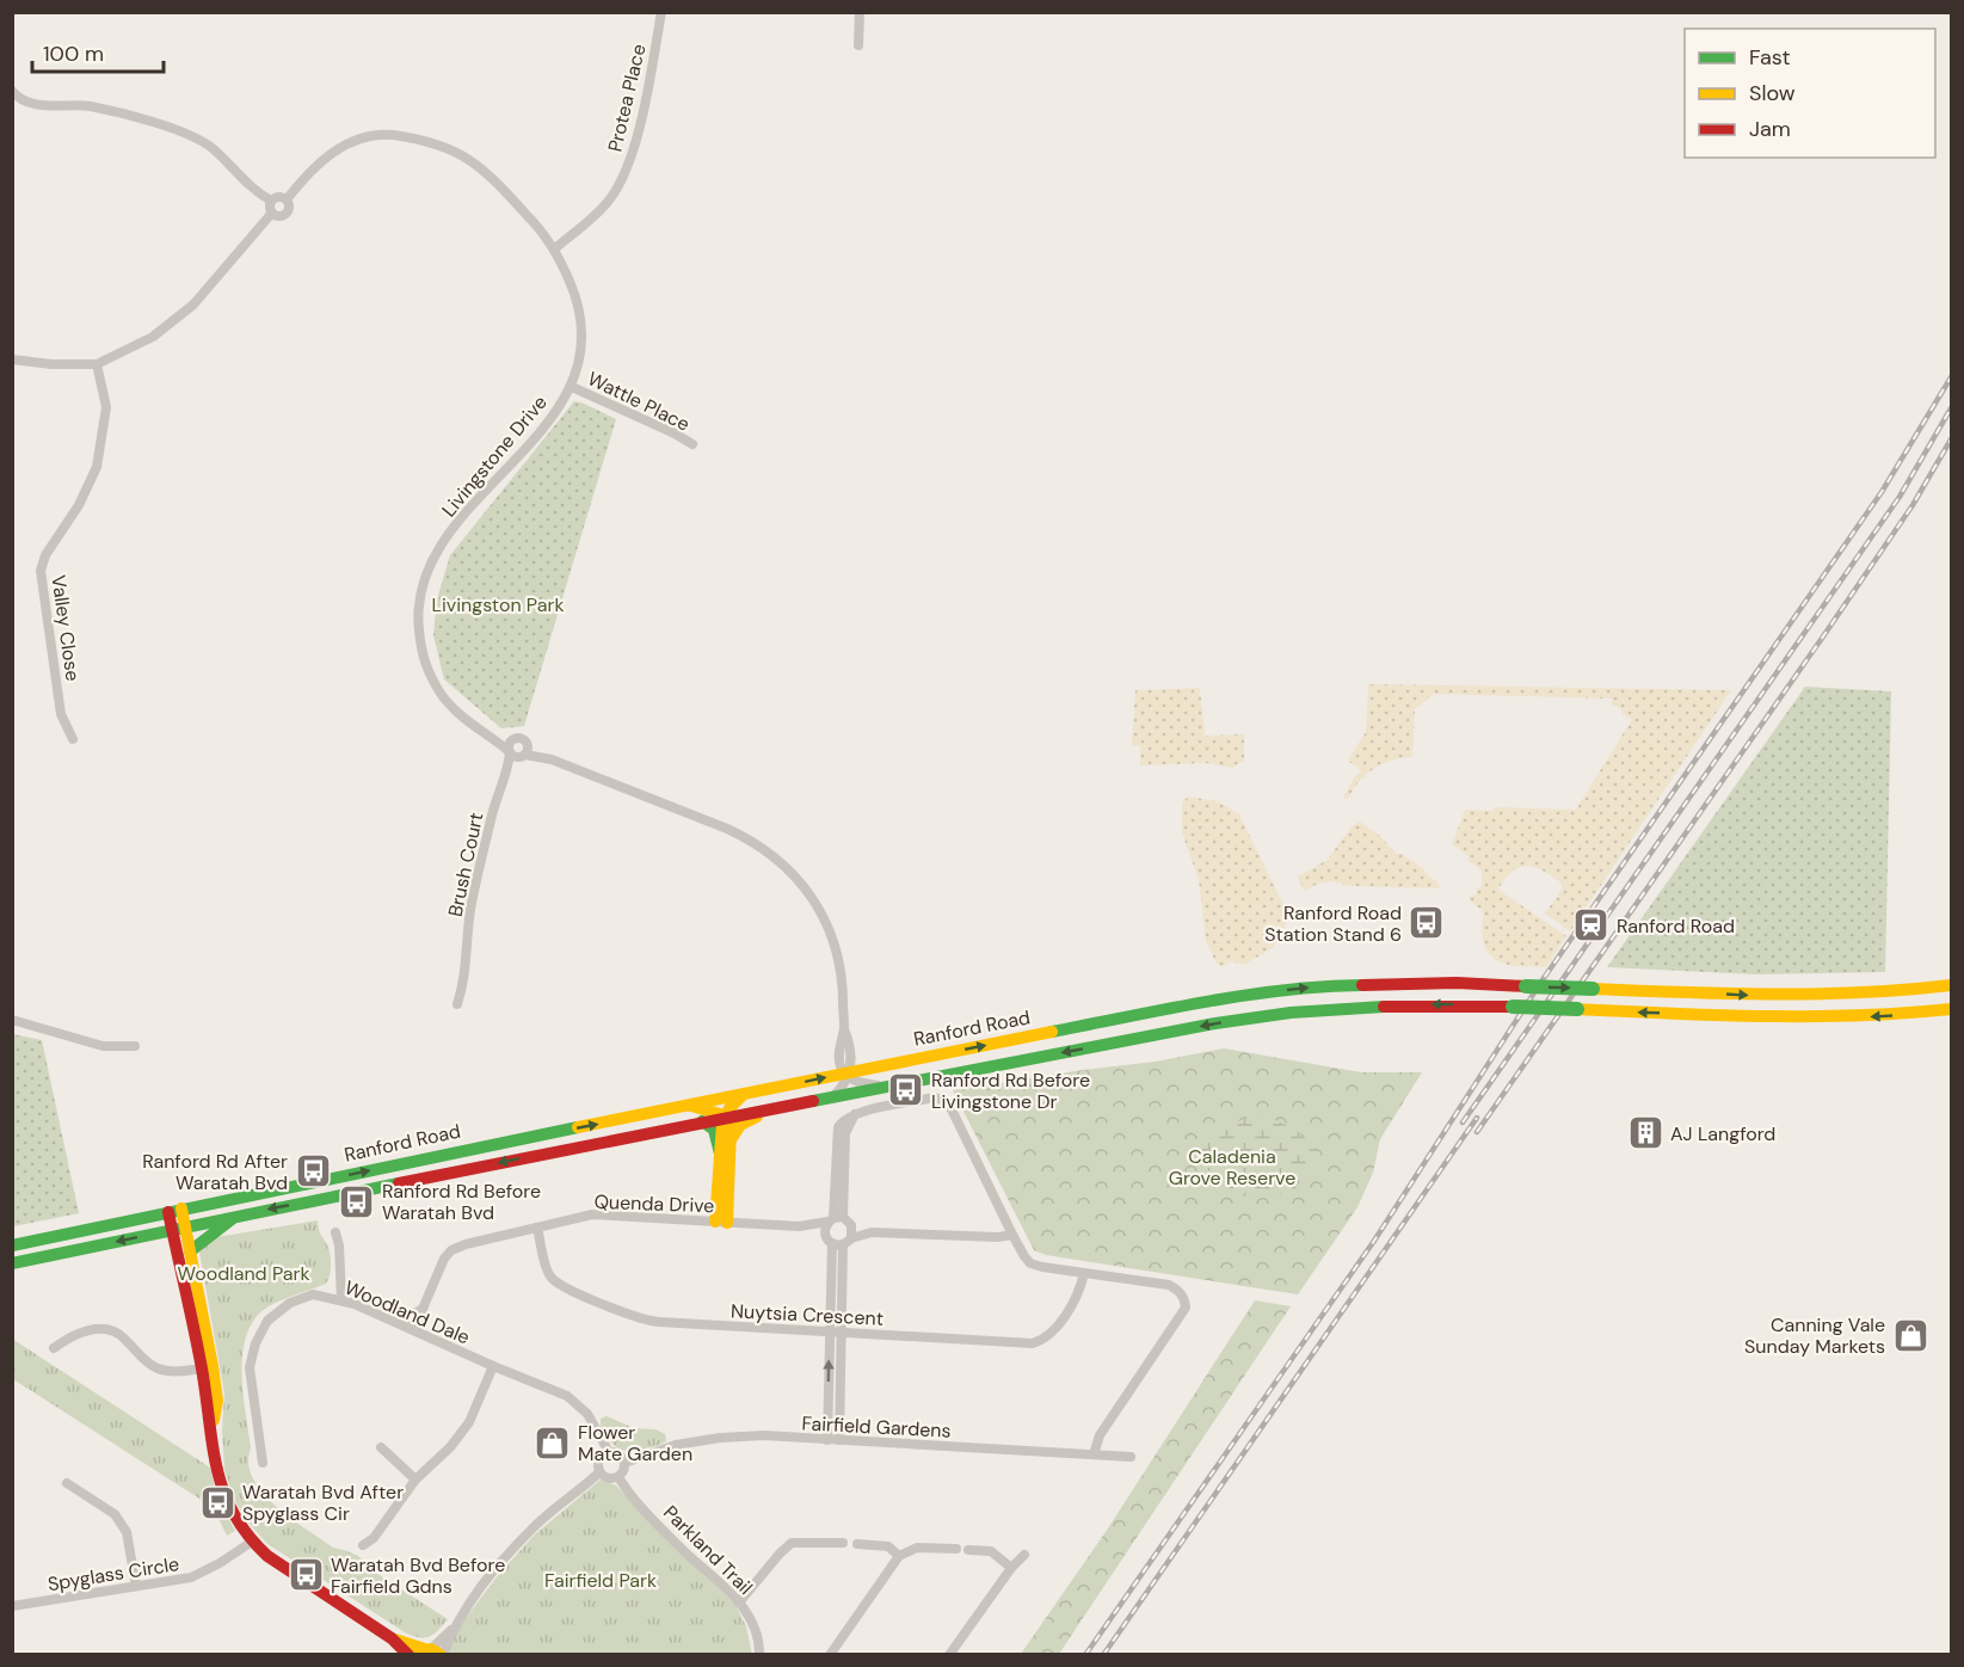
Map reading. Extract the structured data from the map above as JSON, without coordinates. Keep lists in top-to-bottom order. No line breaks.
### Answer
{"streets":{"main road":["Ranford Road"],"street":["Protea Place","Wattle Place","Livingstone Drive","Valley Close","Brush Court","Quenda Drive","Woodland Dale","Nuytsia Crescent","Fairfield Gardens","Parkland Trail","Spyglass Circle"]},"crossings":[["Protea Place","Livingstone Drive"],["Wattle Place","Livingstone Drive"],["Livingstone Drive","Brush Court"],["Quenda Drive","Woodland Dale"],["Quenda Drive","Nuytsia Crescent"],["Woodland Dale","Fairfield Gardens"],["Woodland Dale","Parkland Trail"],["Fairfield Gardens","Parkland Trail"]],"parks":["Livingston Park","Caladenia Grove Reserve","Woodland Park","Fairfield Park"],"places":{"bus stop":["Ranford Road Station Stand 6","Ranford Rd Before Livingstone Dr","Ranford Rd After Waratah Bvd","Ranford Rd Before Waratah Bvd","Waratah Bvd After Spyglass Cir","Waratah Bvd Before Fairfield Gdns"],"station":["Ranford Road"],"building":["AJ Langford"],"shop":["Canning Vale Sunday Markets","Flower Mate Garden"]},"legend":["Fast","Slow","Jam"],"scale_bar":"100 m"}
